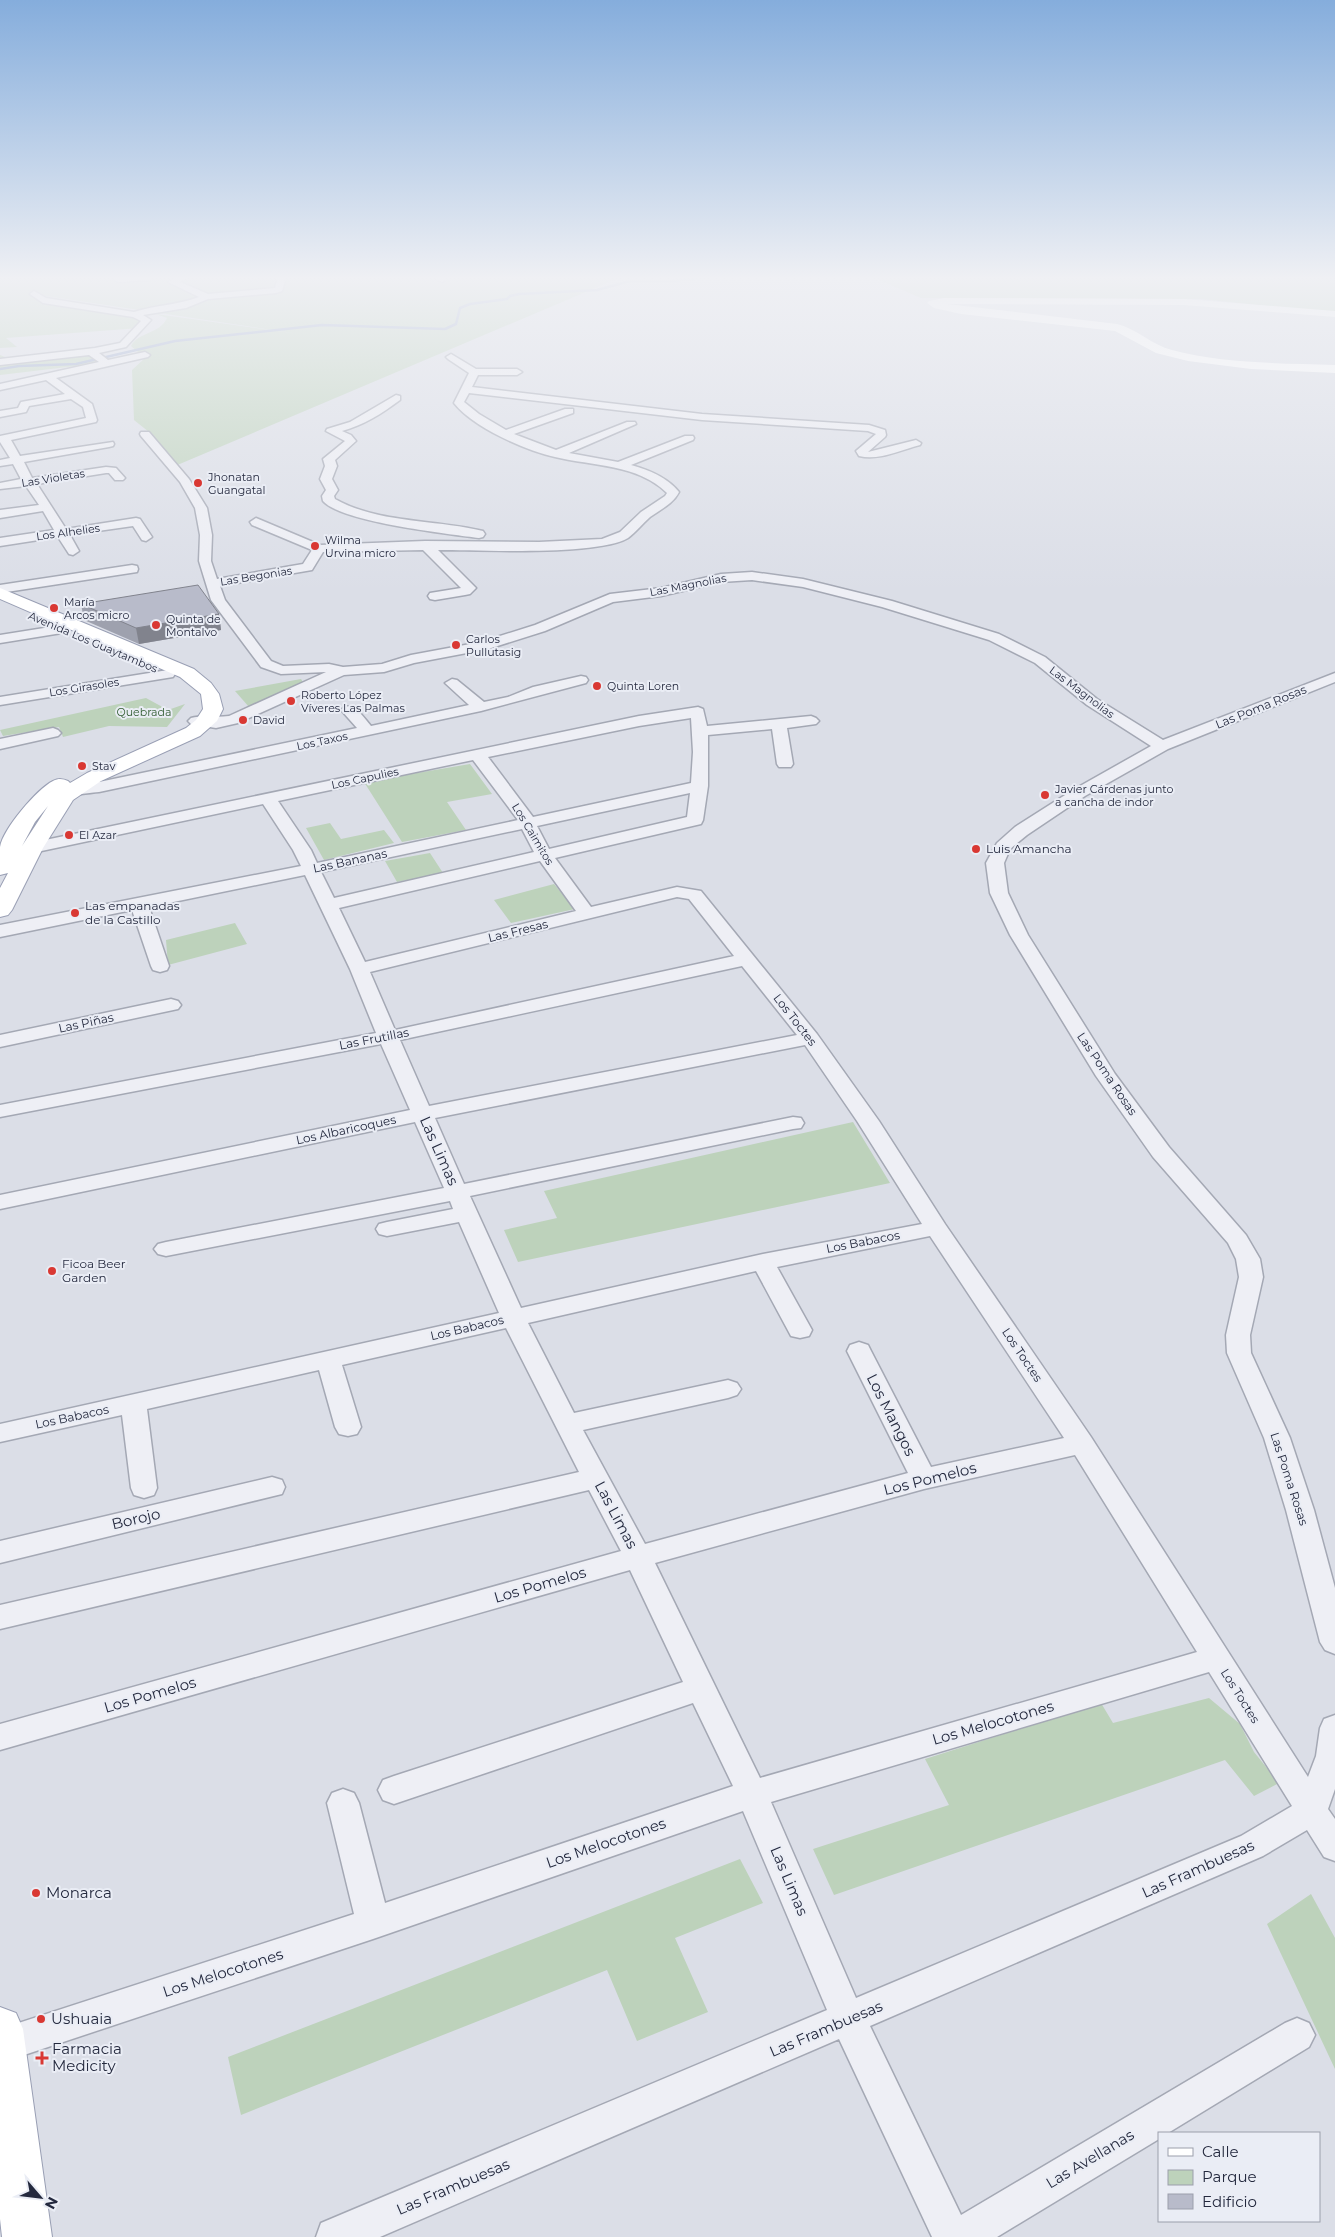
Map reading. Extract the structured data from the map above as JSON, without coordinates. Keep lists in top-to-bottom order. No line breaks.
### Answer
{"streets":{"main road":["Avenida Los Guaytambos"],"street":["Las Violetas","Los Alhelies","Las Begonias","Las Magnolias","Los Girasoles","Las Poma Rosas","Los Taxos","Los Capulies","Los Caimitos","Las Bananas","Las Fresas","Los Toctes","Las Piñas","Las Frutillas","Los Albaricoques","Las Limas","Los Babacos","Los Mangos","Los Pomelos","Borojo","Los Melocotones","Las Frambuesas","Las Avellanas"]},"crossings":[["Las Magnolias","Las Poma Rosas"],["Avenida Los Guaytambos","Los Girasoles"],["Los Capulies","Los Caimitos"],["Los Capulies","Las Limas"],["Los Caimitos","Las Bananas"],["Los Caimitos","Las Fresas"],["Las Bananas","Las Limas"],["Las Fresas","Los Toctes"],["Las Fresas","Las Limas"],["Los Toctes","Las Frutillas"],["Los Toctes","Los Albaricoques"],["Los Toctes","Los Babacos"],["Los Toctes","Los Pomelos"],["Los Toctes","Los Melocotones"],["Los Toctes","Las Frambuesas"],["Las Frutillas","Las Limas"],["Los Albaricoques","Las Limas"],["Las Limas","Los Babacos"],["Las Limas","Los Pomelos"],["Las Limas","Los Melocotones"],["Las Limas","Las Frambuesas"],["Los Mangos","Los Pomelos"]],"parks":["Quebrada"],"places":{"other":["Jhonatan Guangatal","Wilma Urvina micro","María Arcos micro","Quinta de Montalvo","Carlos Pullutasig","Quinta Loren","Roberto López Víveres Las Palmas","David","Stav","Javier Cárdenas junto a cancha de indor","El Azar","Luis Amancha","Las empanadas de la Castillo","Ficoa Beer Garden","Monarca","Ushuaia"],"health":["Farmacia Medicity"]},"legend":["Calle","Parque","Edificio"],"north":"bottom right"}
